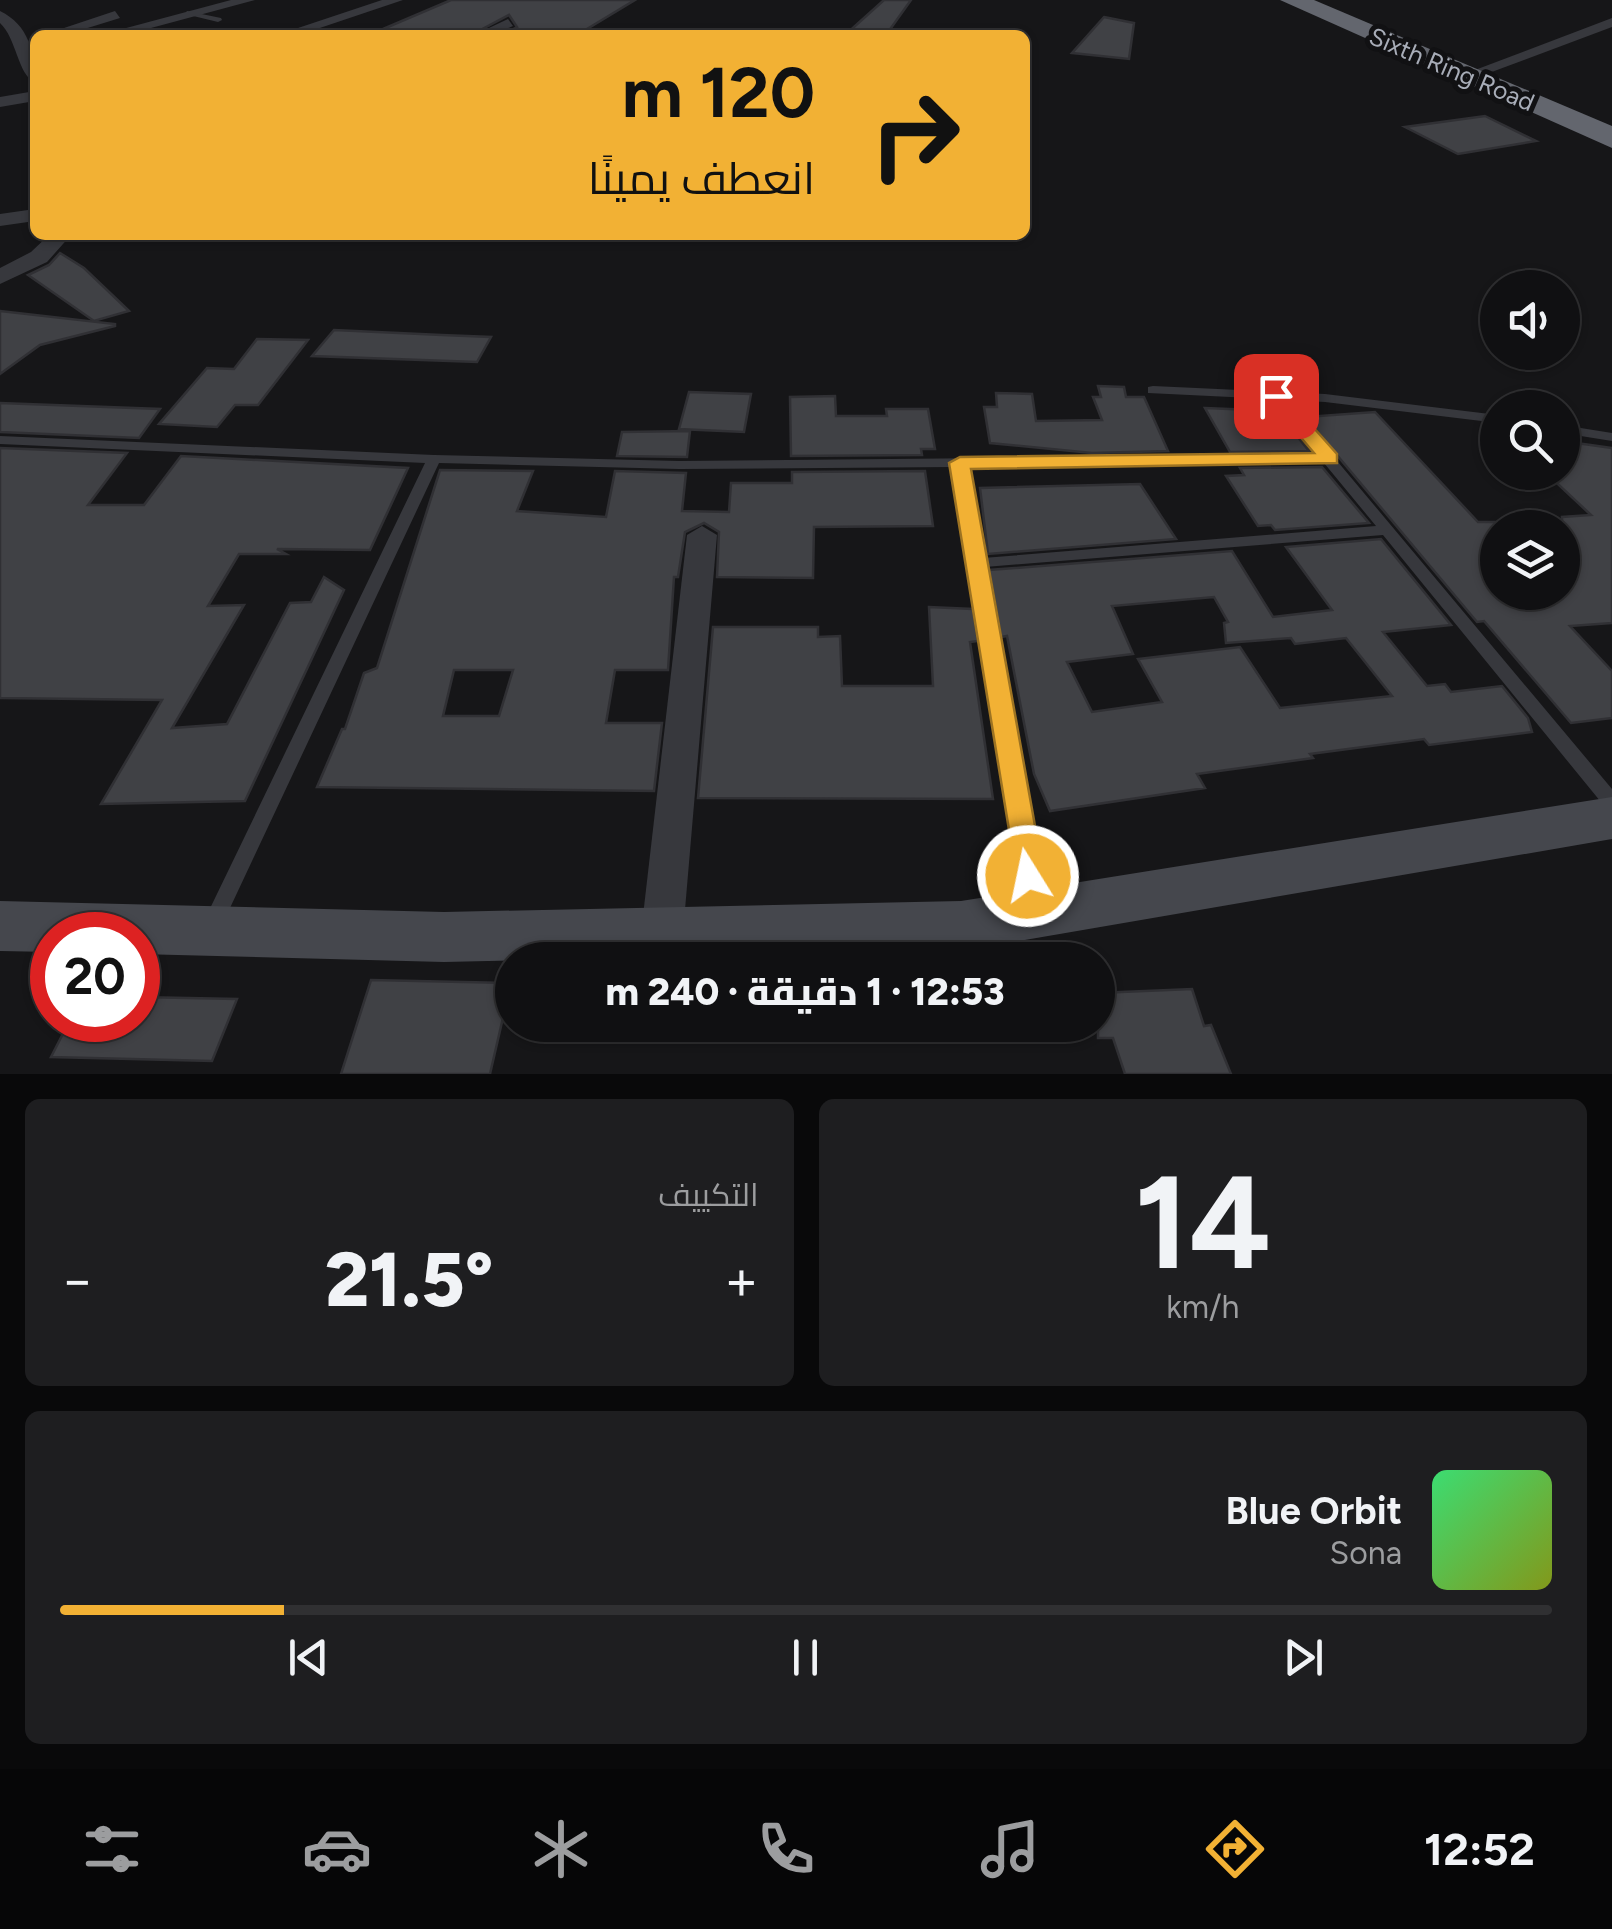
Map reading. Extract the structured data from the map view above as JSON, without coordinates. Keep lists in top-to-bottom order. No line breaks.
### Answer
{"streets":{"highway":["Sixth Ring Road"]},"page":{"turn":["120 m","انعطف يمينًا"],"limit":"20","trip":"12:53 · 1 دقيقة · 240 m","tile":[["14","km/h"],"التكييف"],"heat":["−","21.5°","+"],"song":["Blue Orbit","Sona"],"tabs":"12:52"}}
